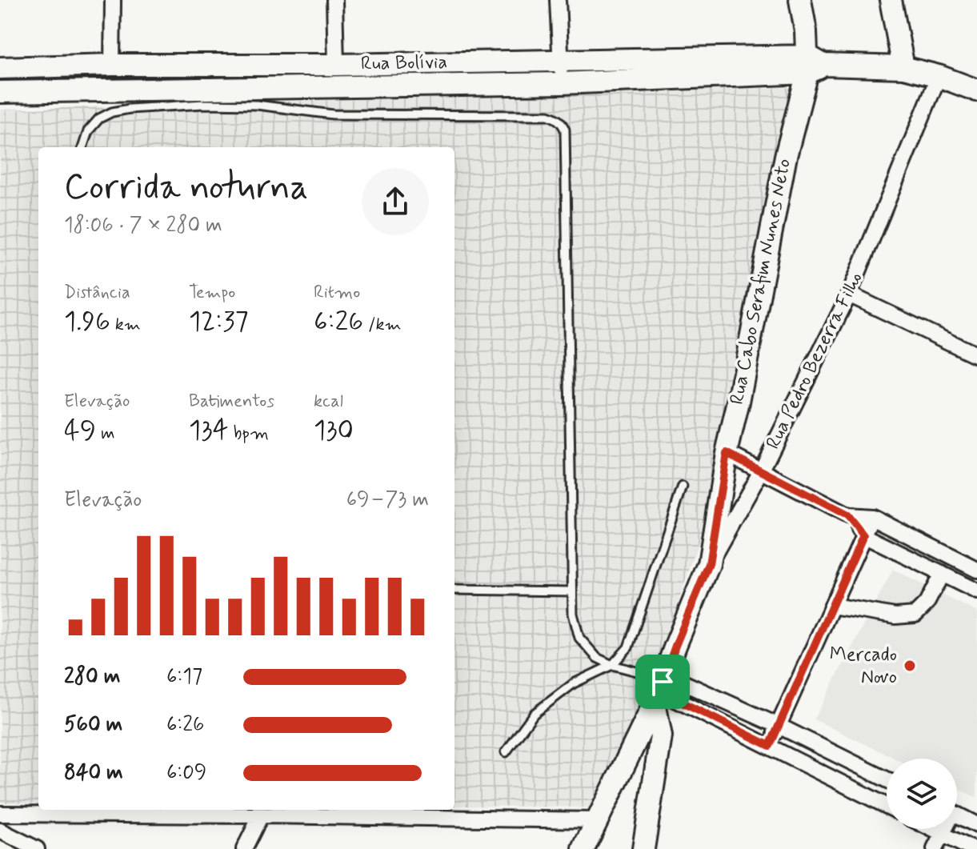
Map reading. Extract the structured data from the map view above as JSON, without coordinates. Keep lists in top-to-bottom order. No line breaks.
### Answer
{"streets":{"street":["Rua Bolívia","Rua Cabo Serafim Nunes Neto","Rua Pedro Bezerra Filho"]},"crossings":[["Rua Bolívia","Rua Cabo Serafim Nunes Neto"],["Rua Cabo Serafim Nunes Neto","Rua Pedro Bezerra Filho"]],"places":["Mercado Novo"],"page":{"heading":["Corrida noturna","18:06 · 7 × 280 m"],"stats":[["Distância","1.96 km"],["Tempo","12:37"],["Ritmo","6:26 /km"],["Elevação","49 m"],["Batimentos","134 bpm"],["kcal","130"]],"chart":["Elevação","69–73 m"],"list":[{"name":"280 m","note":"6:17"},{"name":"560 m","note":"6:26"},{"name":"840 m","note":"6:09"}]}}
